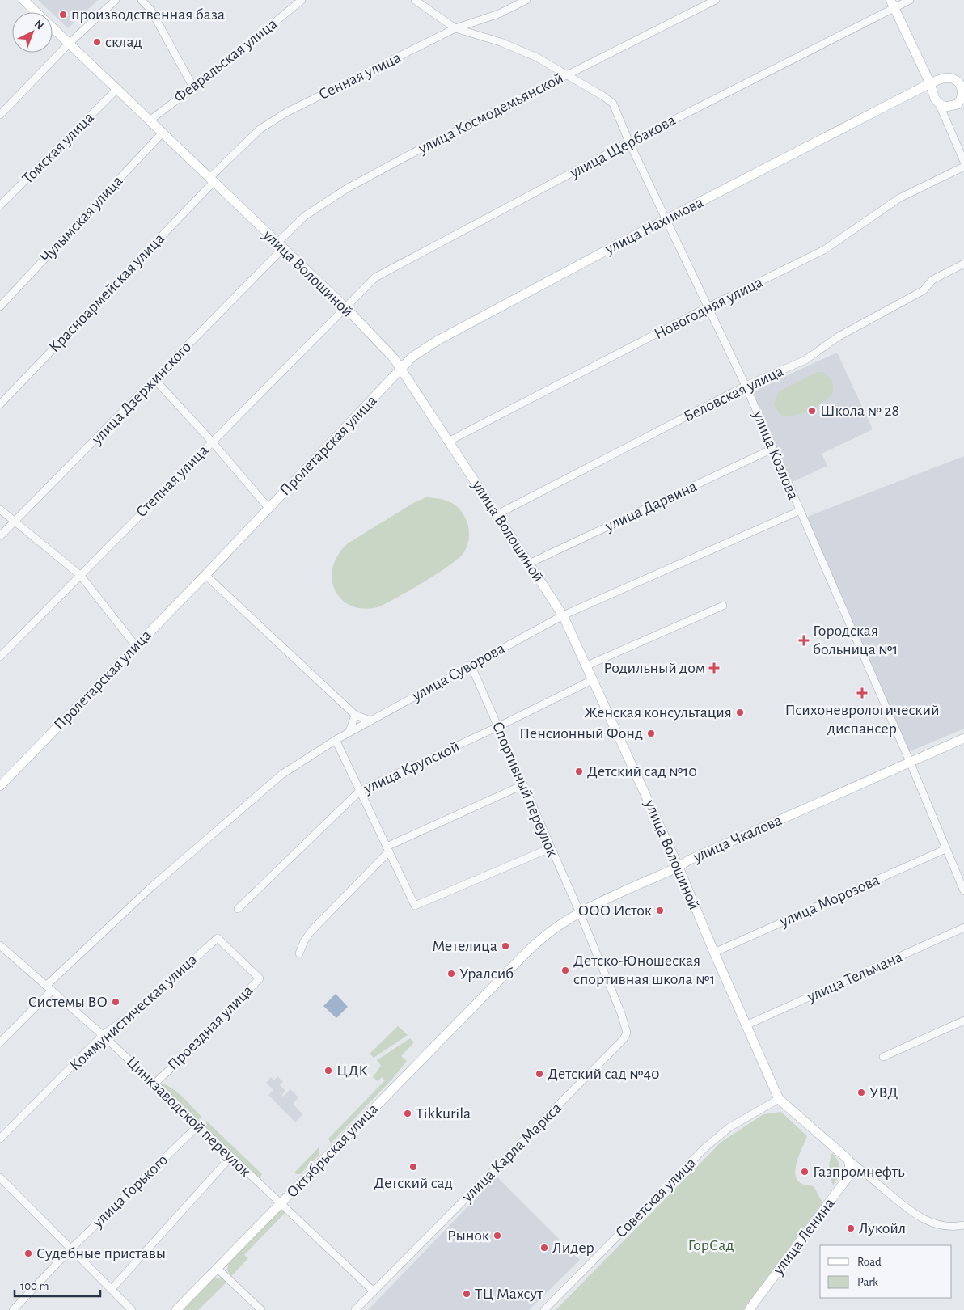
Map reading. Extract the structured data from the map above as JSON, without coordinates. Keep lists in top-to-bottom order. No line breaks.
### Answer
{"streets":{"street":["Февральская улица","Сенная улица","улица Космодемьянской","улица Щербакова","Томская улица","Чулымская улица","улица Нахимова","улица Волошиной","Красноармейская улица","Новогодняя улица","улица Дзержинского","Беловская улица","Пролетарская улица","улица Козлова","Степная улица","улица Дарвина","улица Суворова","улица Крупской","Спортивный переулок","улица Чкалова","улица Морозова","улица Тельмана","Коммунистическая улица","Проездная улица","Цинкзаводской переулок","Октябрьская улица","улица Карла Маркса","улица Горького","Советская улица","улица Ленина"]},"crossings":[["Февральская улица","улица Волошиной"],["Сенная улица","улица Волошиной"],["Сенная улица","Красноармейская улица"],["Сенная улица","улица Козлова"],["улица Космодемьянской","улица Волошиной"],["улица Космодемьянской","улица Дзержинского"],["улица Космодемьянской","улица Козлова"],["улица Щербакова","улица Волошиной"],["улица Щербакова","улица Козлова"],["улица Щербакова","Степная улица"],["Томская улица","улица Волошиной"],["Чулымская улица","улица Волошиной"],["улица Нахимова","улица Волошиной"],["улица Нахимова","Пролетарская улица"],["улица Нахимова","улица Козлова"],["улица Волошиной","Красноармейская улица"],["улица Волошиной","Новогодняя улица"],["улица Волошиной","улица Дзержинского"],["улица Волошиной","Беловская улица"],["улица Волошиной","Пролетарская улица"],["улица Волошиной","Степная улица"],["улица Волошиной","улица Дарвина"],["улица Волошиной","улица Суворова"],["улица Волошиной","улица Крупской"],["улица Волошиной","улица Чкалова"],["улица Волошиной","улица Морозова"],["улица Волошиной","улица Тельмана"],["улица Волошиной","Советская улица"],["улица Волошиной","улица Ленина"],["Новогодняя улица","улица Козлова"],["Беловская улица","улица Козлова"],["улица Козлова","улица Дарвина"],["улица Козлова","улица Суворова"],["улица Козлова","улица Чкалова"],["улица Козлова","улица Морозова"],["улица Суворова","Спортивный переулок"],["улица Суворова","Цинкзаводской переулок"],["улица Крупской","Спортивный переулок"],["Спортивный переулок","улица Чкалова"],["Спортивный переулок","улица Карла Маркса"],["улица Чкалова","Октябрьская улица"],["улица Чкалова","улица Карла Маркса"],["Коммунистическая улица","Проездная улица"],["Коммунистическая улица","Цинкзаводской переулок"],["Проездная улица","Цинкзаводской переулок"],["Цинкзаводской переулок","Октябрьская улица"],["Цинкзаводской переулок","улица Карла Маркса"],["Цинкзаводской переулок","улица Горького"]],"parks":["ГорСад"],"places":{"other":["производственная база","склад","Школа № 28","Женская консультация","Пенсионный Фонд","Детский сад №10","ООО Исток","Метелица","Детско-Юношеская спортивная школа №1","Уралсиб","Системы ВО","ЦДК","Детский сад №40","УВД","Tikkurila","Детский сад","Газпромнефть","Лукойл","Рынок","Лидер","Судебные приставы","ТЦ Махсут"],"health":["Городская больница №1","Родильный дом","Психоневрологический диспансер"]},"legend":["Road","Park"],"scale_bar":"100 m","north":"top right"}
